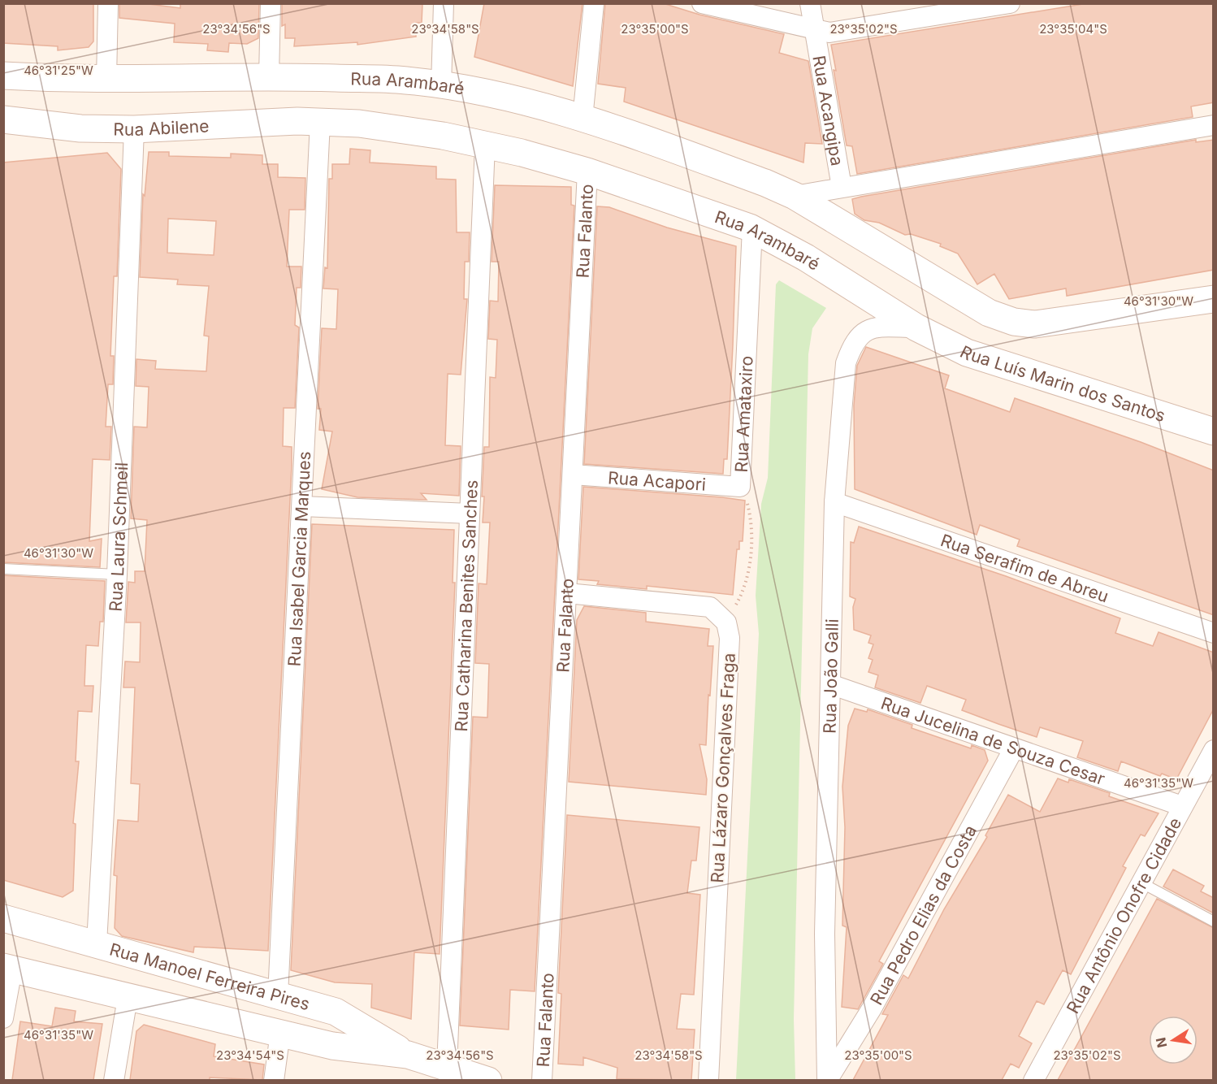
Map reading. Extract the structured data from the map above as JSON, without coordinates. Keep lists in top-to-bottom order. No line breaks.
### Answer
{"streets":{"main road":["Rua Arambaré","Rua Abilene","Rua Luís Marin dos Santos","Rua Manoel Ferreira Pires"],"street":["Rua Acangipa","Rua Falanto","Rua Amataxiro","Rua Acapori","Rua Laura Schmeil","Rua Isabel Garcia Marques","Rua Serafim de Abreu","Rua Catharina Benites Sanches","Rua João Galli","Rua Jucelina de Souza Cesar","Rua Lázaro Gonçalves Fraga","Rua Pedro Elias da Costa","Rua Antônio Onofre Cidade"]},"crossings":[["Rua Arambaré","Rua Abilene"],["Rua Arambaré","Rua Falanto"],["Rua Arambaré","Rua Luís Marin dos Santos"],["Rua Arambaré","Rua Amataxiro"],["Rua Arambaré","Rua Isabel Garcia Marques"],["Rua Arambaré","Rua Catharina Benites Sanches"],["Rua Arambaré","Rua João Galli"],["Rua Abilene","Rua Laura Schmeil"],["Rua Abilene","Rua Isabel Garcia Marques"],["Rua Falanto","Rua Acapori"],["Rua Luís Marin dos Santos","Rua João Galli"],["Rua Amataxiro","Rua Acapori"],["Rua Amataxiro","Rua Lázaro Gonçalves Fraga"],["Rua Laura Schmeil","Rua Manoel Ferreira Pires"],["Rua Isabel Garcia Marques","Rua Manoel Ferreira Pires"],["Rua Serafim de Abreu","Rua João Galli"],["Rua Catharina Benites Sanches","Rua Manoel Ferreira Pires"],["Rua João Galli","Rua Jucelina de Souza Cesar"],["Rua João Galli","Rua Pedro Elias da Costa"],["Rua Jucelina de Souza Cesar","Rua Pedro Elias da Costa"],["Rua Jucelina de Souza Cesar","Rua Antônio Onofre Cidade"]],"north":"left","coordinates":["23°34'56\"S","23°34'58\"S","23°35'00\"S","23°35'02\"S","23°35'04\"S","46°31'25\"W","46°31'30\"W","46°31'35\"W","23°34'54\"S"]}
